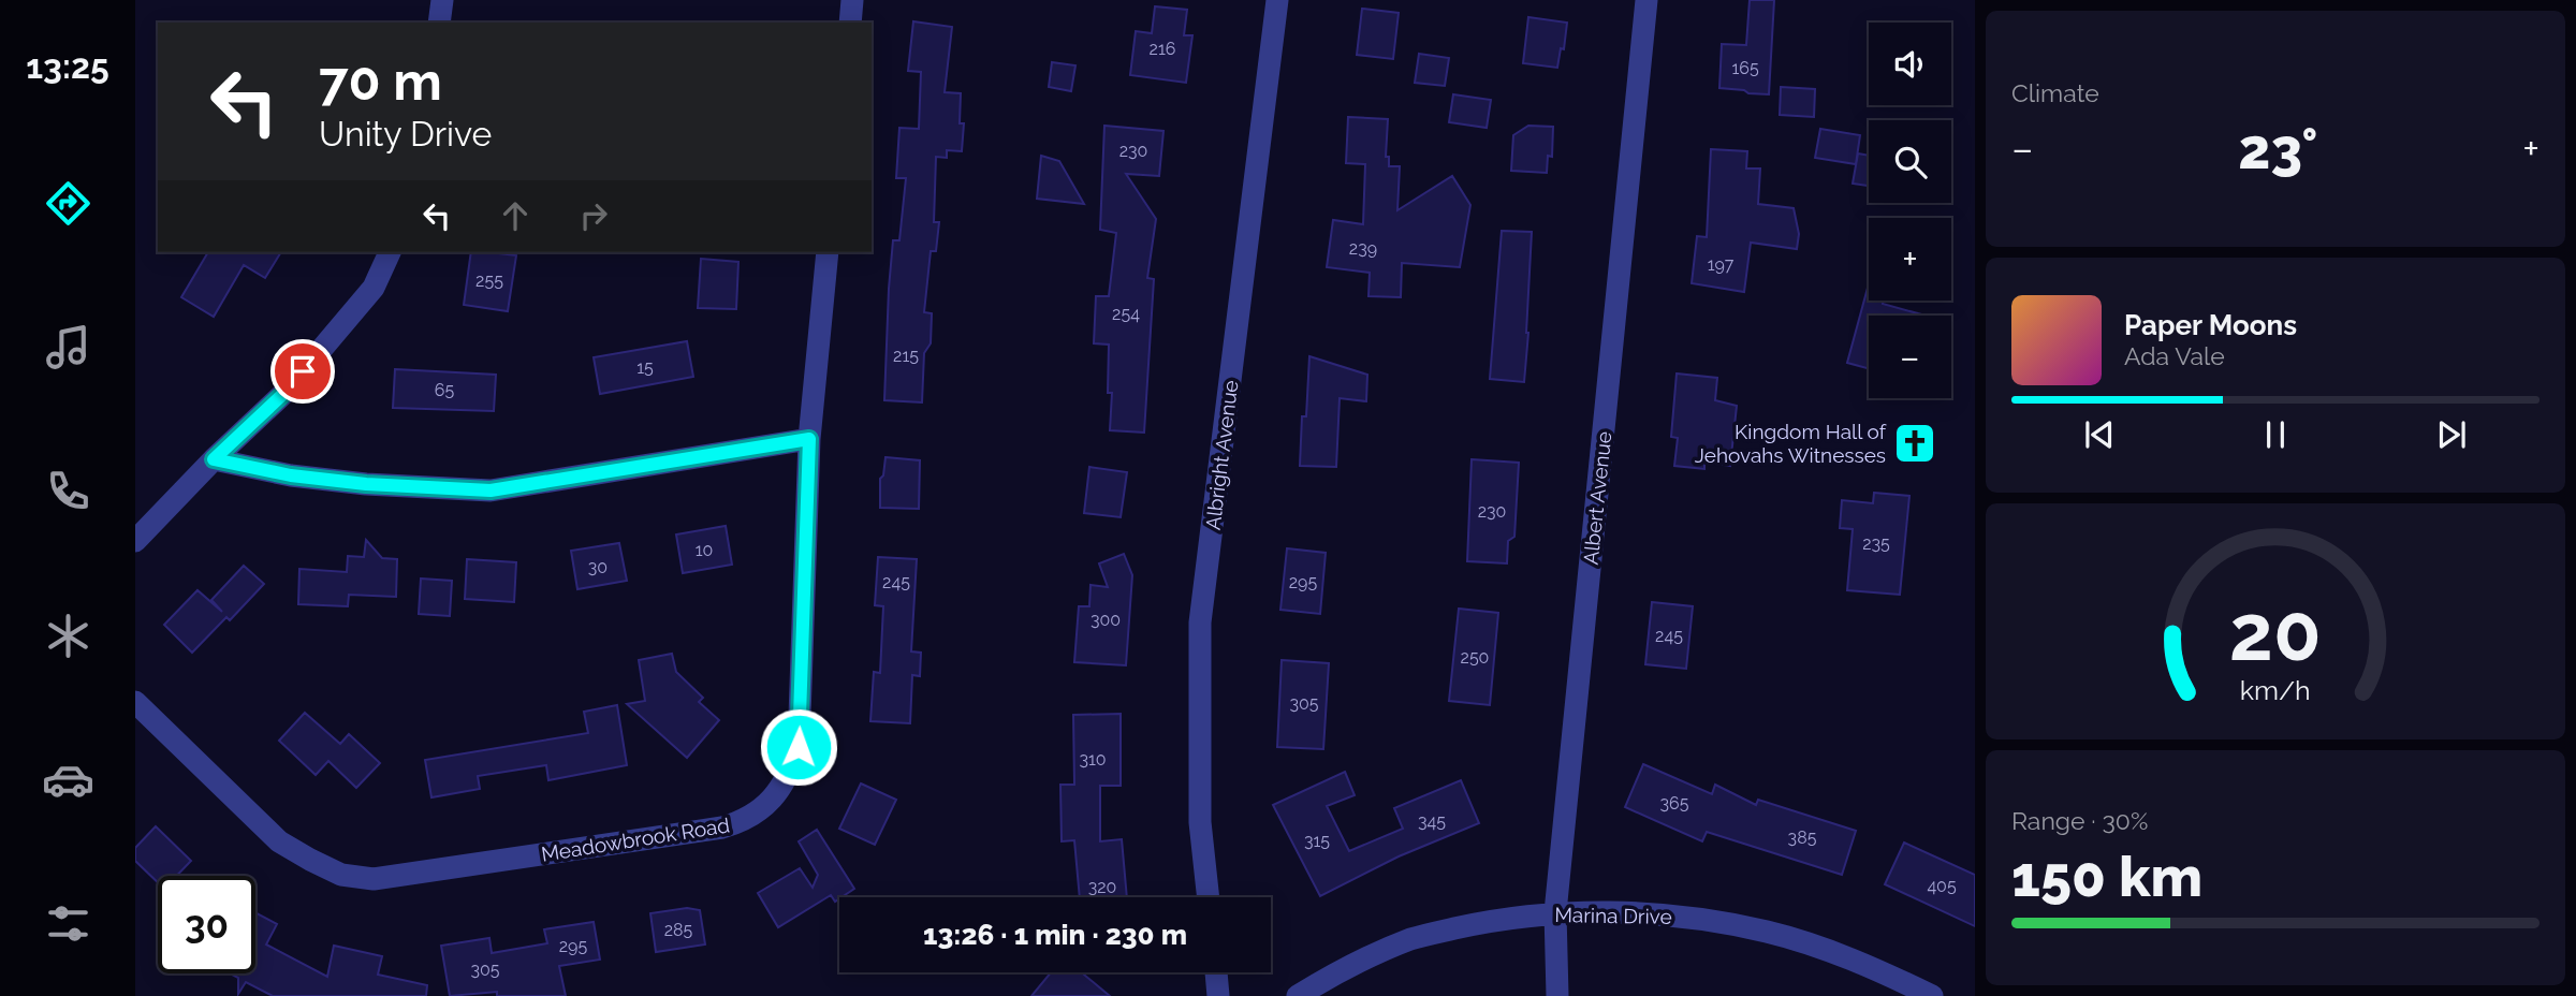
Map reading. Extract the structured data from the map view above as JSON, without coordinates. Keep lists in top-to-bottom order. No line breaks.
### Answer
{"streets":{"street":["Albright Avenue","Albert Avenue","Meadowbrook Road","Marina Drive"]},"crossings":[["Albert Avenue","Marina Drive"]],"places":{"church":["Kingdom Hall of Jehovahs Witnesses"]},"house_numbers":["216","165","230","239","197","255","254","215","15","65","230","235","10","30","245","295","300","245","250","305","310","365","345","385","315","405","320","285","295","305"],"page":{"tabs":"13:25","tile":["Climate",["Range · 30%","150 km"]],"map_buttons":["+","−"],"turn":["70 m","Unity Drive"],"heat":["−","23°","+"],"song":["Paper Moons","Ada Vale"],"limit":"30","trip":"13:26 · 1 min · 230 m","gauge":["20","km/h"]}}
